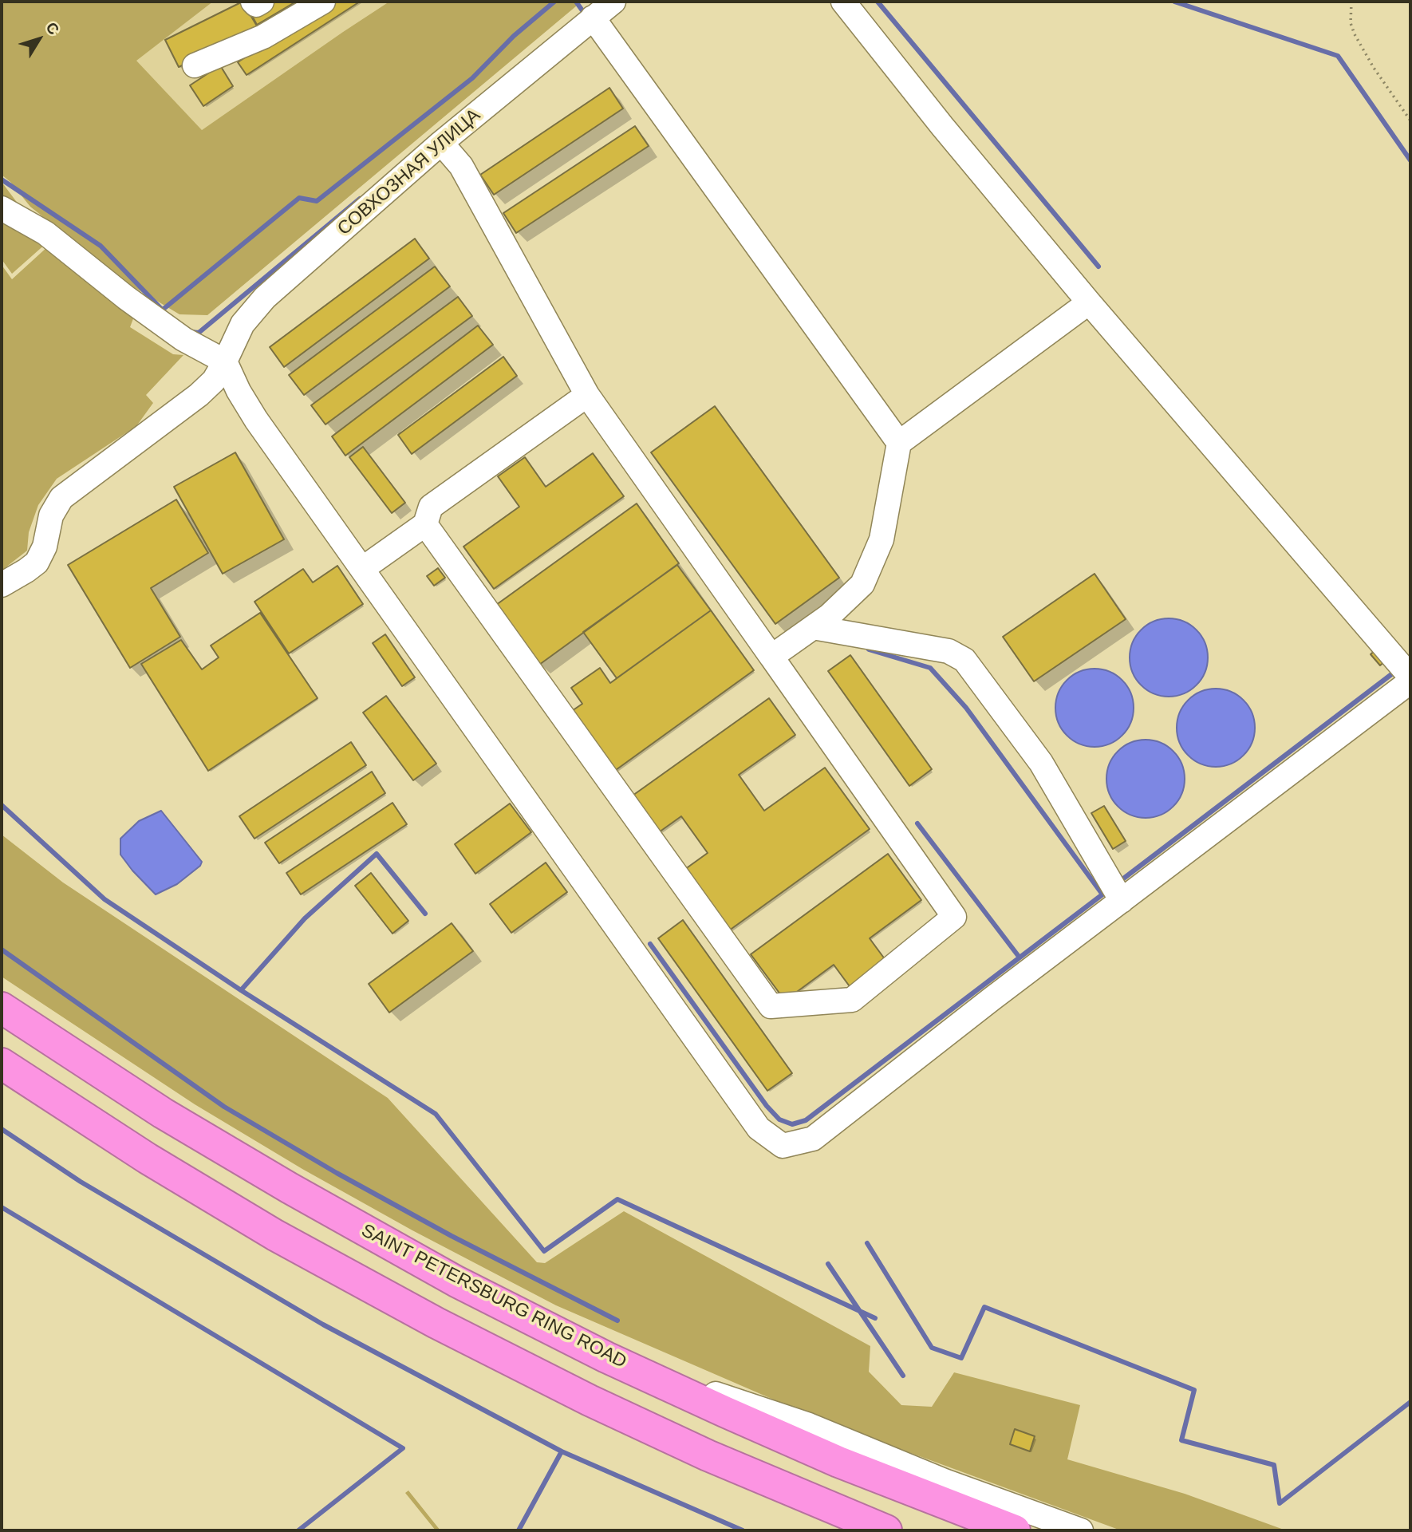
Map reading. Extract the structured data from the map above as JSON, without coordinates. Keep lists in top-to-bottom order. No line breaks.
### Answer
{"streets":{"highway":["SAINT PETERSBURG RING ROAD"],"street":["СОВХОЗНАЯ УЛИЦА"]},"north":"top right"}
